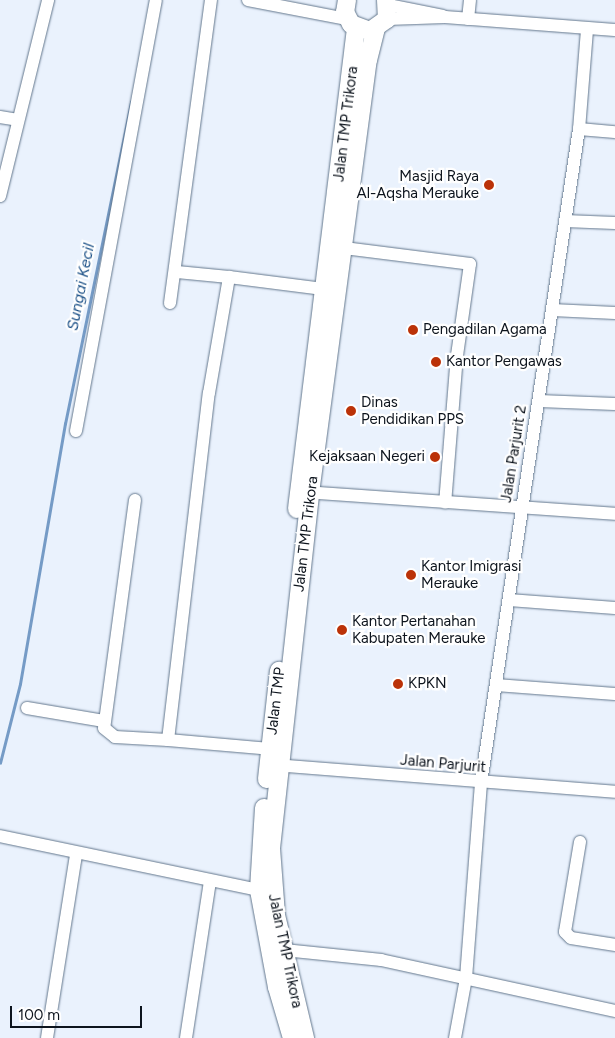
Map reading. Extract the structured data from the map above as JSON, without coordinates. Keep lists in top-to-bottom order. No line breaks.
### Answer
{"streets":{"highway":["Jalan TMP Trikora","Jalan TMP"],"street":["Jalan Parjurit 2","Jalan Parjurit"]},"crossings":[["Jalan TMP Trikora","Jalan TMP"],["Jalan TMP Trikora","Jalan Parjurit"],["Jalan Parjurit 2","Jalan Parjurit"],["Jalan TMP","Jalan Parjurit"]],"water":["Sungai Kecil"],"places":["Masjid Raya Al-Aqsha Merauke","Pengadilan Agama","Kantor Pengawas","Dinas Pendidikan PPS","Kejaksaan Negeri","Kantor Imigrasi Merauke","Kantor Pertanahan Kabupaten Merauke","KPKN"],"scale_bar":"100 m"}
